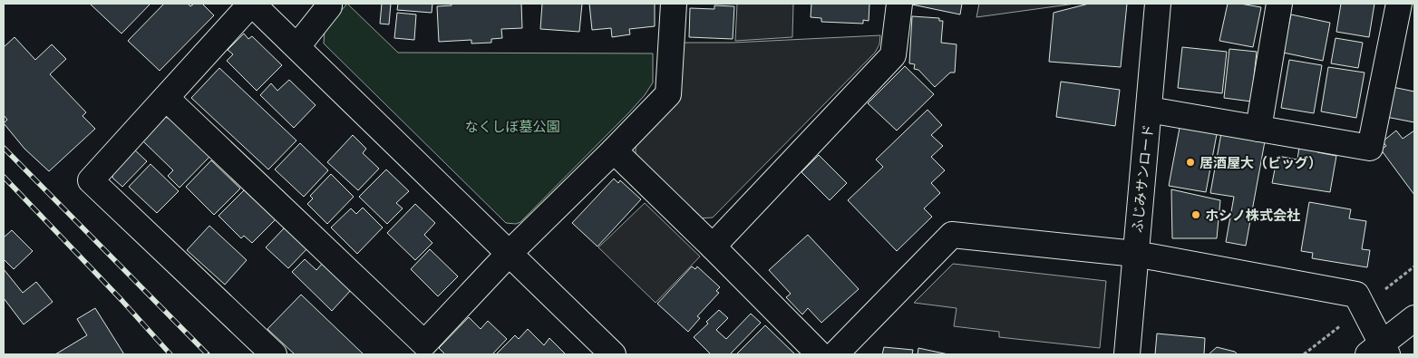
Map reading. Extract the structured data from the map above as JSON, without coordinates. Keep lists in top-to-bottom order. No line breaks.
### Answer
{"streets":{"street":["ふじみサンロード"]},"parks":["なくしぼ墓公園"],"places":["居酒屋大（ビッグ）","ホシノ株式会社"]}
